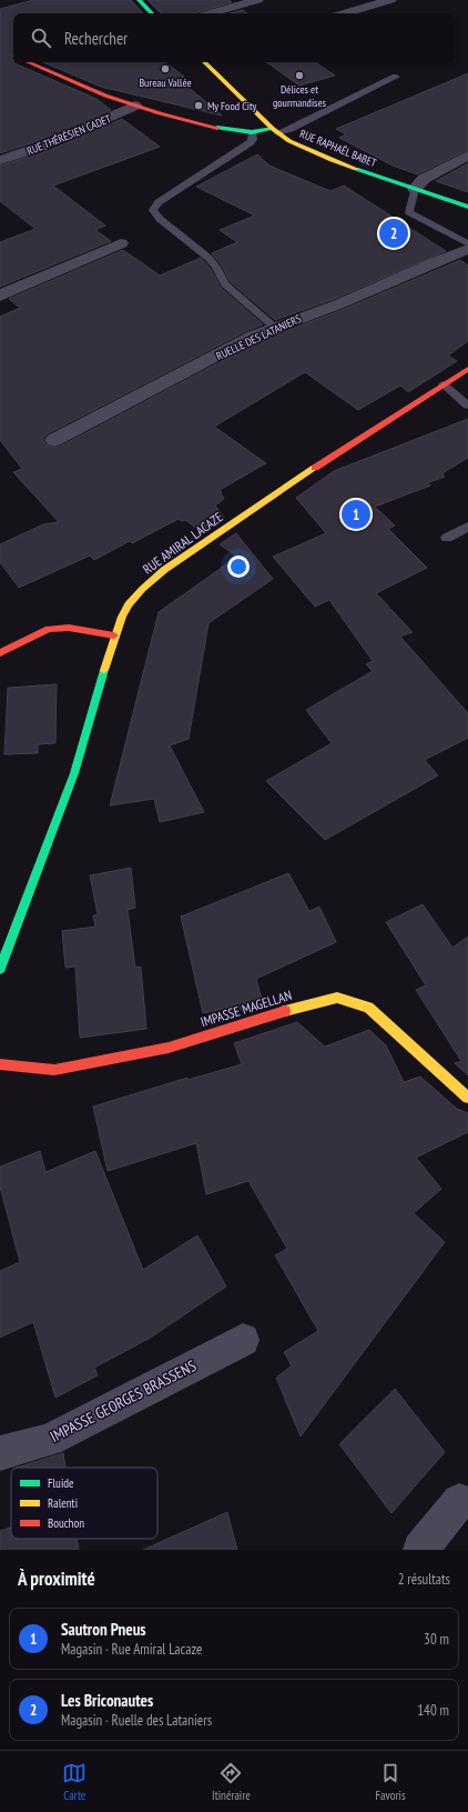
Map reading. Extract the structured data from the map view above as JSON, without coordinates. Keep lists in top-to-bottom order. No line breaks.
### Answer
{"streets":{"street":["RUE THÉRÉSIEN CADET","RUE RAPHAËL BABET","RUELLE DES LATANIERS","RUE AMIRAL LACAZE","IMPASSE MAGELLAN","IMPASSE GEORGES BRASSENS"]},"places":["Bureau Vallée","Délices et gourmandises","My Food City"],"legend":["Fluide","Ralenti","Bouchon"],"page":{"search":"Rechercher","pins":["2","1"],"heading":["À proximité","2 résultats"],"list":[{"mark":"1","name":"Sautron Pneus","note":"Magasin · Rue Amiral Lacaze","value":"30 m"},{"mark":"2","name":"Les Briconautes","note":"Magasin · Ruelle des Lataniers","value":"140 m"}],"nav":["Carte","Itinéraire","Favoris"]}}
